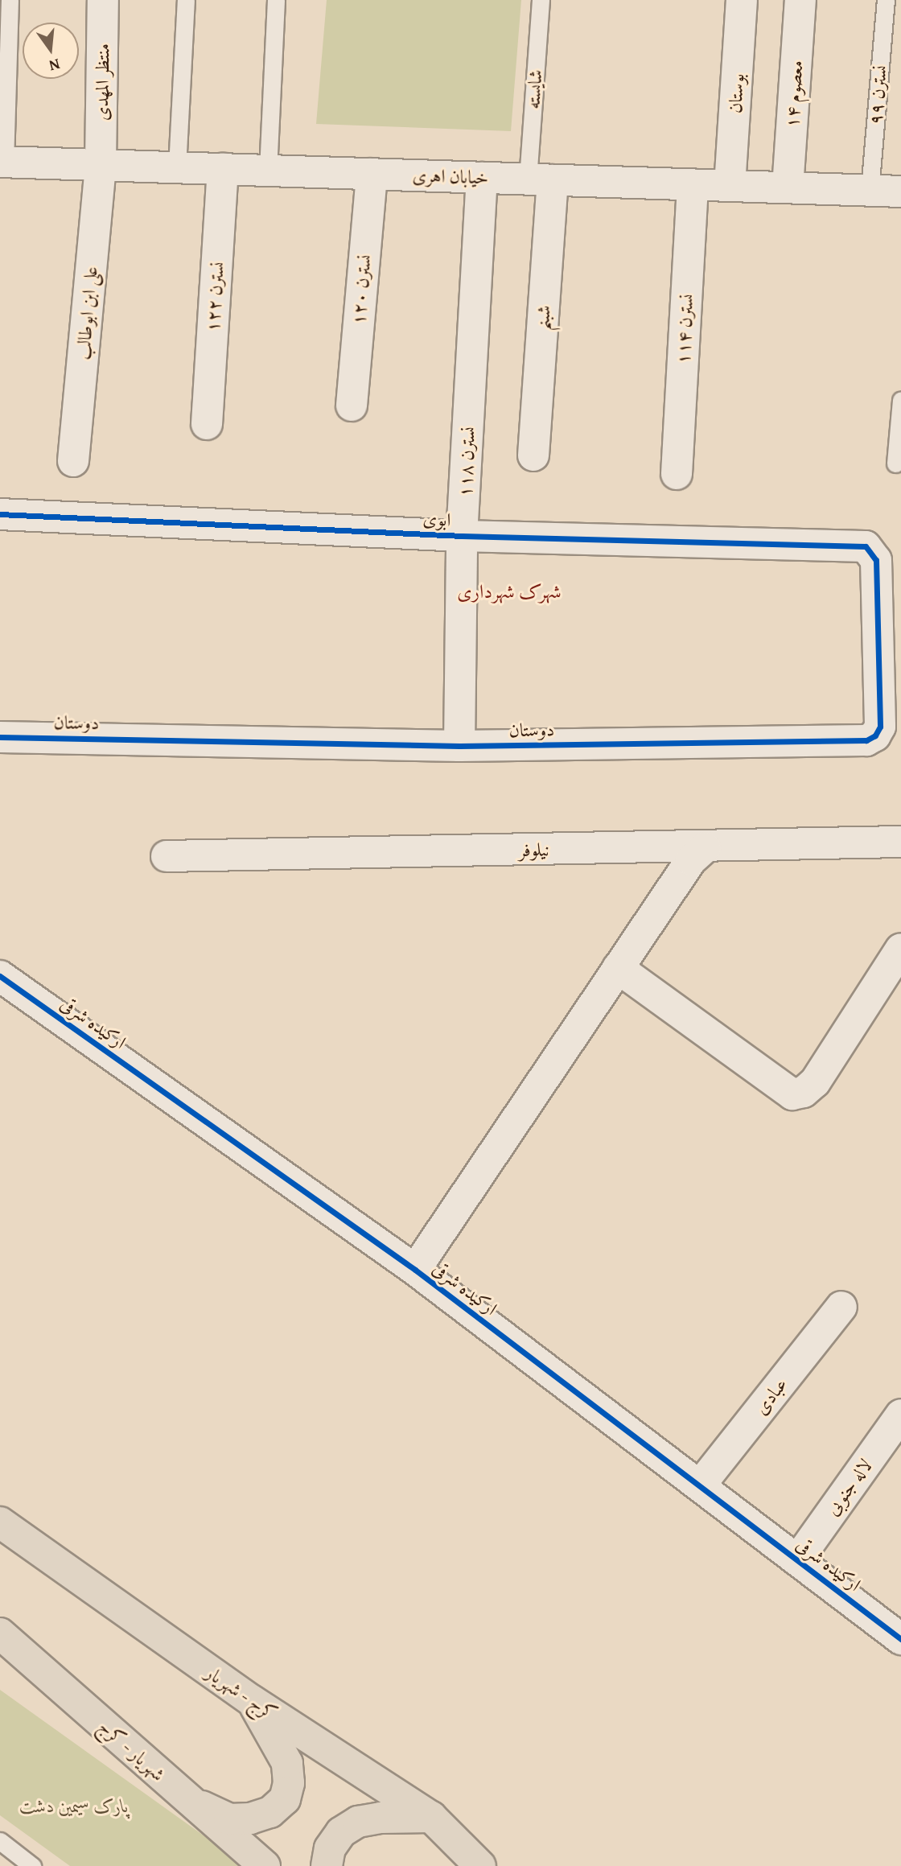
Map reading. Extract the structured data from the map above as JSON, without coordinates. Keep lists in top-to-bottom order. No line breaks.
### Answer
{"streets":{"main road":["کرج - شهریار","شهریار - کرج"],"street":["منتظر المهدی","بوستان","۱۴ معصوم","خیابان اهری","نسترن ۱۲۰","نسترن ۱۲۲","علی ابن ابوطالب","شبنم","نسترن ۱۱۴","نسترن ۱۱۸","ابوی","دوستان","نیلوفر","ارکیده شرقی","عبادی","لاله جنوبی"],"lane":["شایسته","نسترن ۹۹"]},"crossings":[["منتظر المهدی","خیابان اهری"],["منتظر المهدی","علی ابن ابوطالب"],["شایسته","خیابان اهری"],["شایسته","شبنم"],["بوستان","خیابان اهری"],["۱۴ معصوم","خیابان اهری"],["نسترن ۹۹","خیابان اهری"],["خیابان اهری","نسترن ۱۲۰"],["خیابان اهری","نسترن ۱۲۲"],["خیابان اهری","علی ابن ابوطالب"],["خیابان اهری","شبنم"],["خیابان اهری","نسترن ۱۱۴"],["خیابان اهری","نسترن ۱۱۸"],["نسترن ۱۱۸","ابوی"],["نسترن ۱۱۸","دوستان"],["ابوی","دوستان"],["ارکیده شرقی","عبادی"],["ارکیده شرقی","لاله جنوبی"]],"districts":["شهرک شهرداری"],"parks":["پارک سیمین دشت"],"north":"bottom"}
